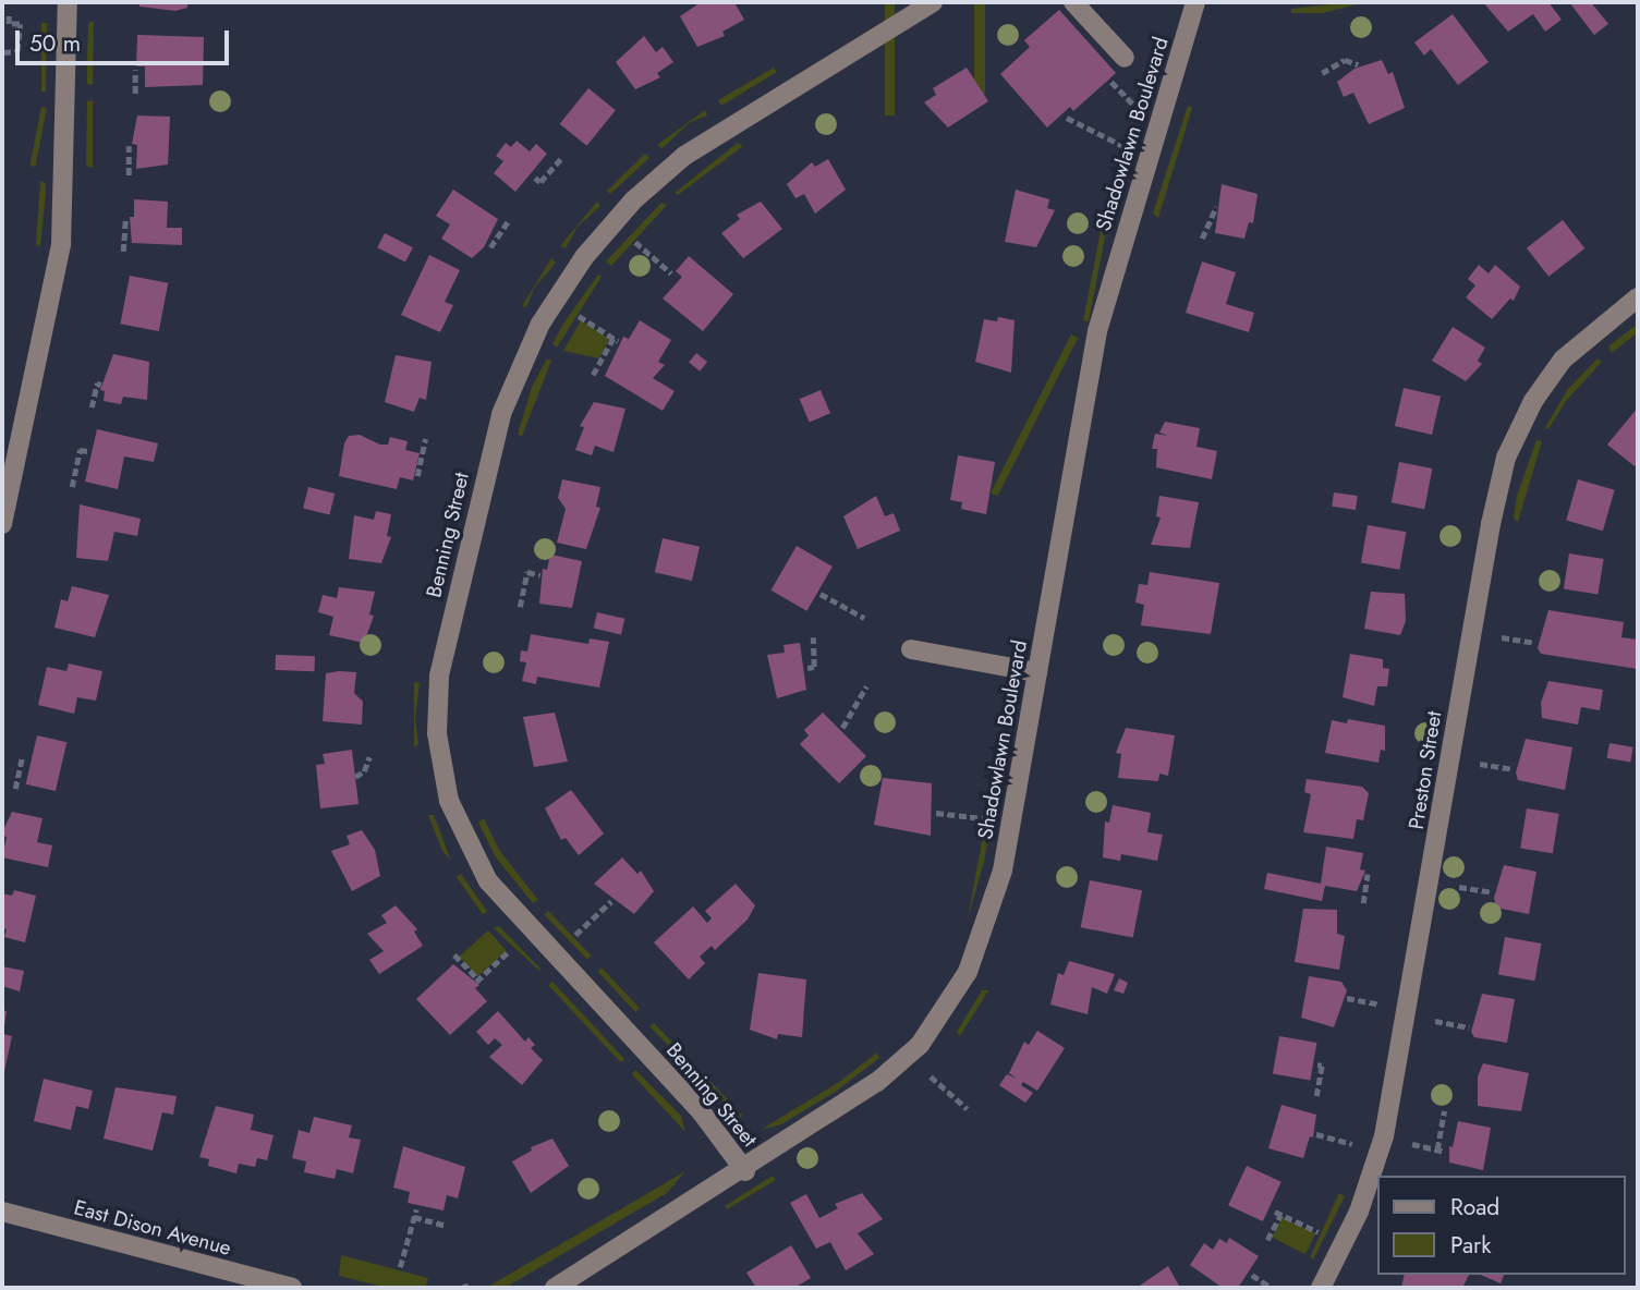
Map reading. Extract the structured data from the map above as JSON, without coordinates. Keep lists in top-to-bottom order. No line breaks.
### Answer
{"streets":{"street":["Shadowlawn Boulevard","Benning Street","Preston Street","East Dison Avenue"]},"crossings":[["Shadowlawn Boulevard","Benning Street"]],"legend":["Road","Park"],"scale_bar":"50 m"}
